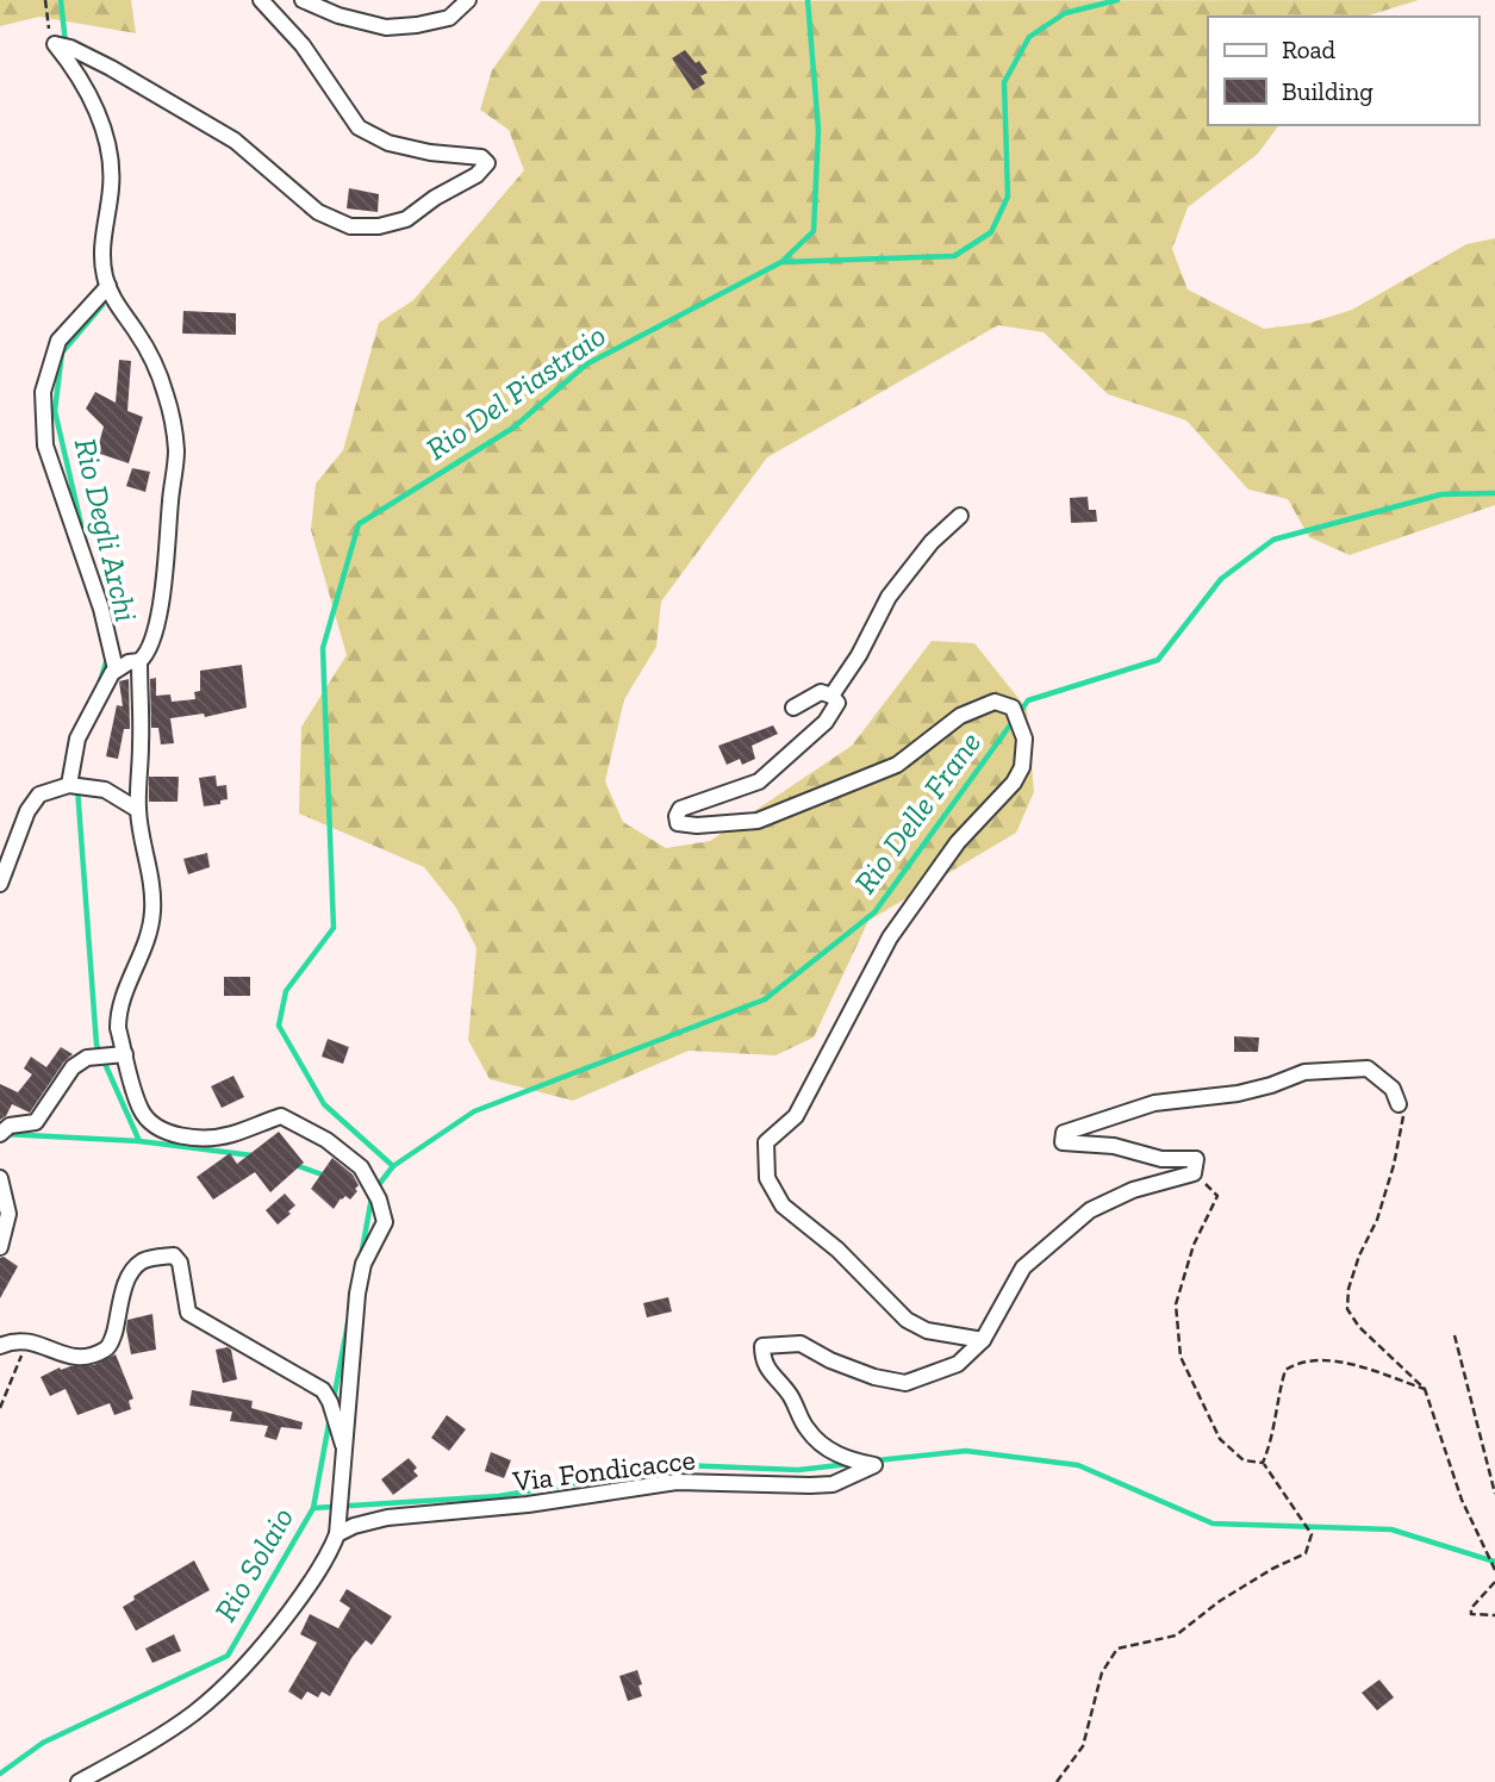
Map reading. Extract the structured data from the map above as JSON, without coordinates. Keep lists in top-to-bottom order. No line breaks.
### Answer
{"streets":{"street":["Via Fondicacce"]},"water":["Rio Del Piastraio","Rio Degli Archi","Rio Delle Frane","Rio Solaio"],"legend":["Road","Building"]}
